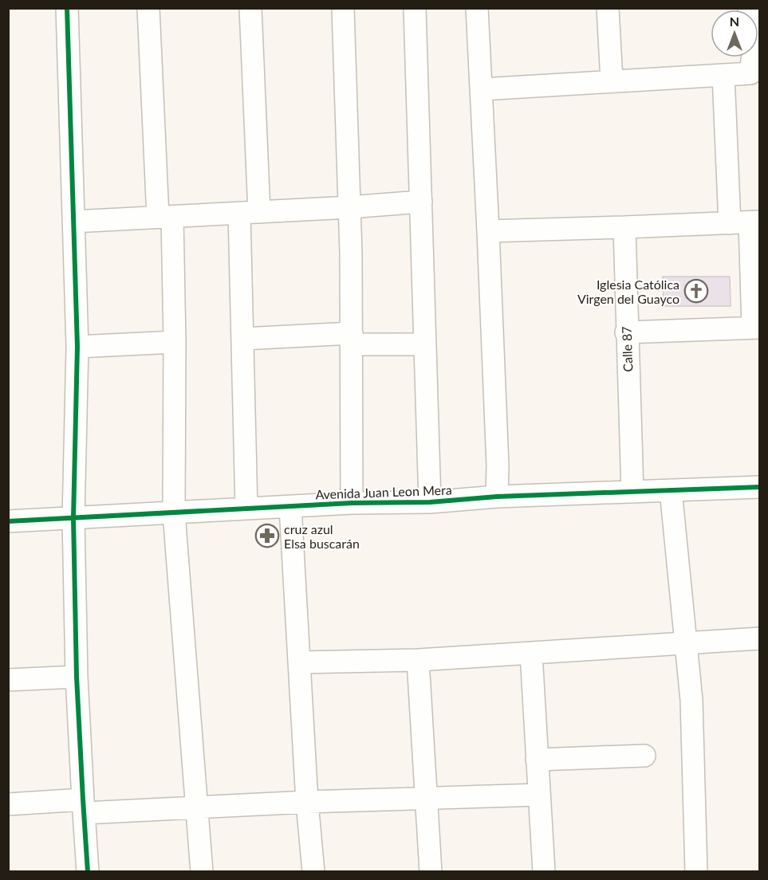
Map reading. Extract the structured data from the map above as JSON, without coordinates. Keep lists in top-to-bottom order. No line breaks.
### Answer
{"streets":{"street":["Calle 87","Avenida Juan Leon Mera"]},"crossings":[["Calle 87","Avenida Juan Leon Mera"]],"places":{"church":["Iglesia Católica Virgen del Guayco"],"pharmacy":["cruz azul Elsa buscarán"]},"north":"top"}
